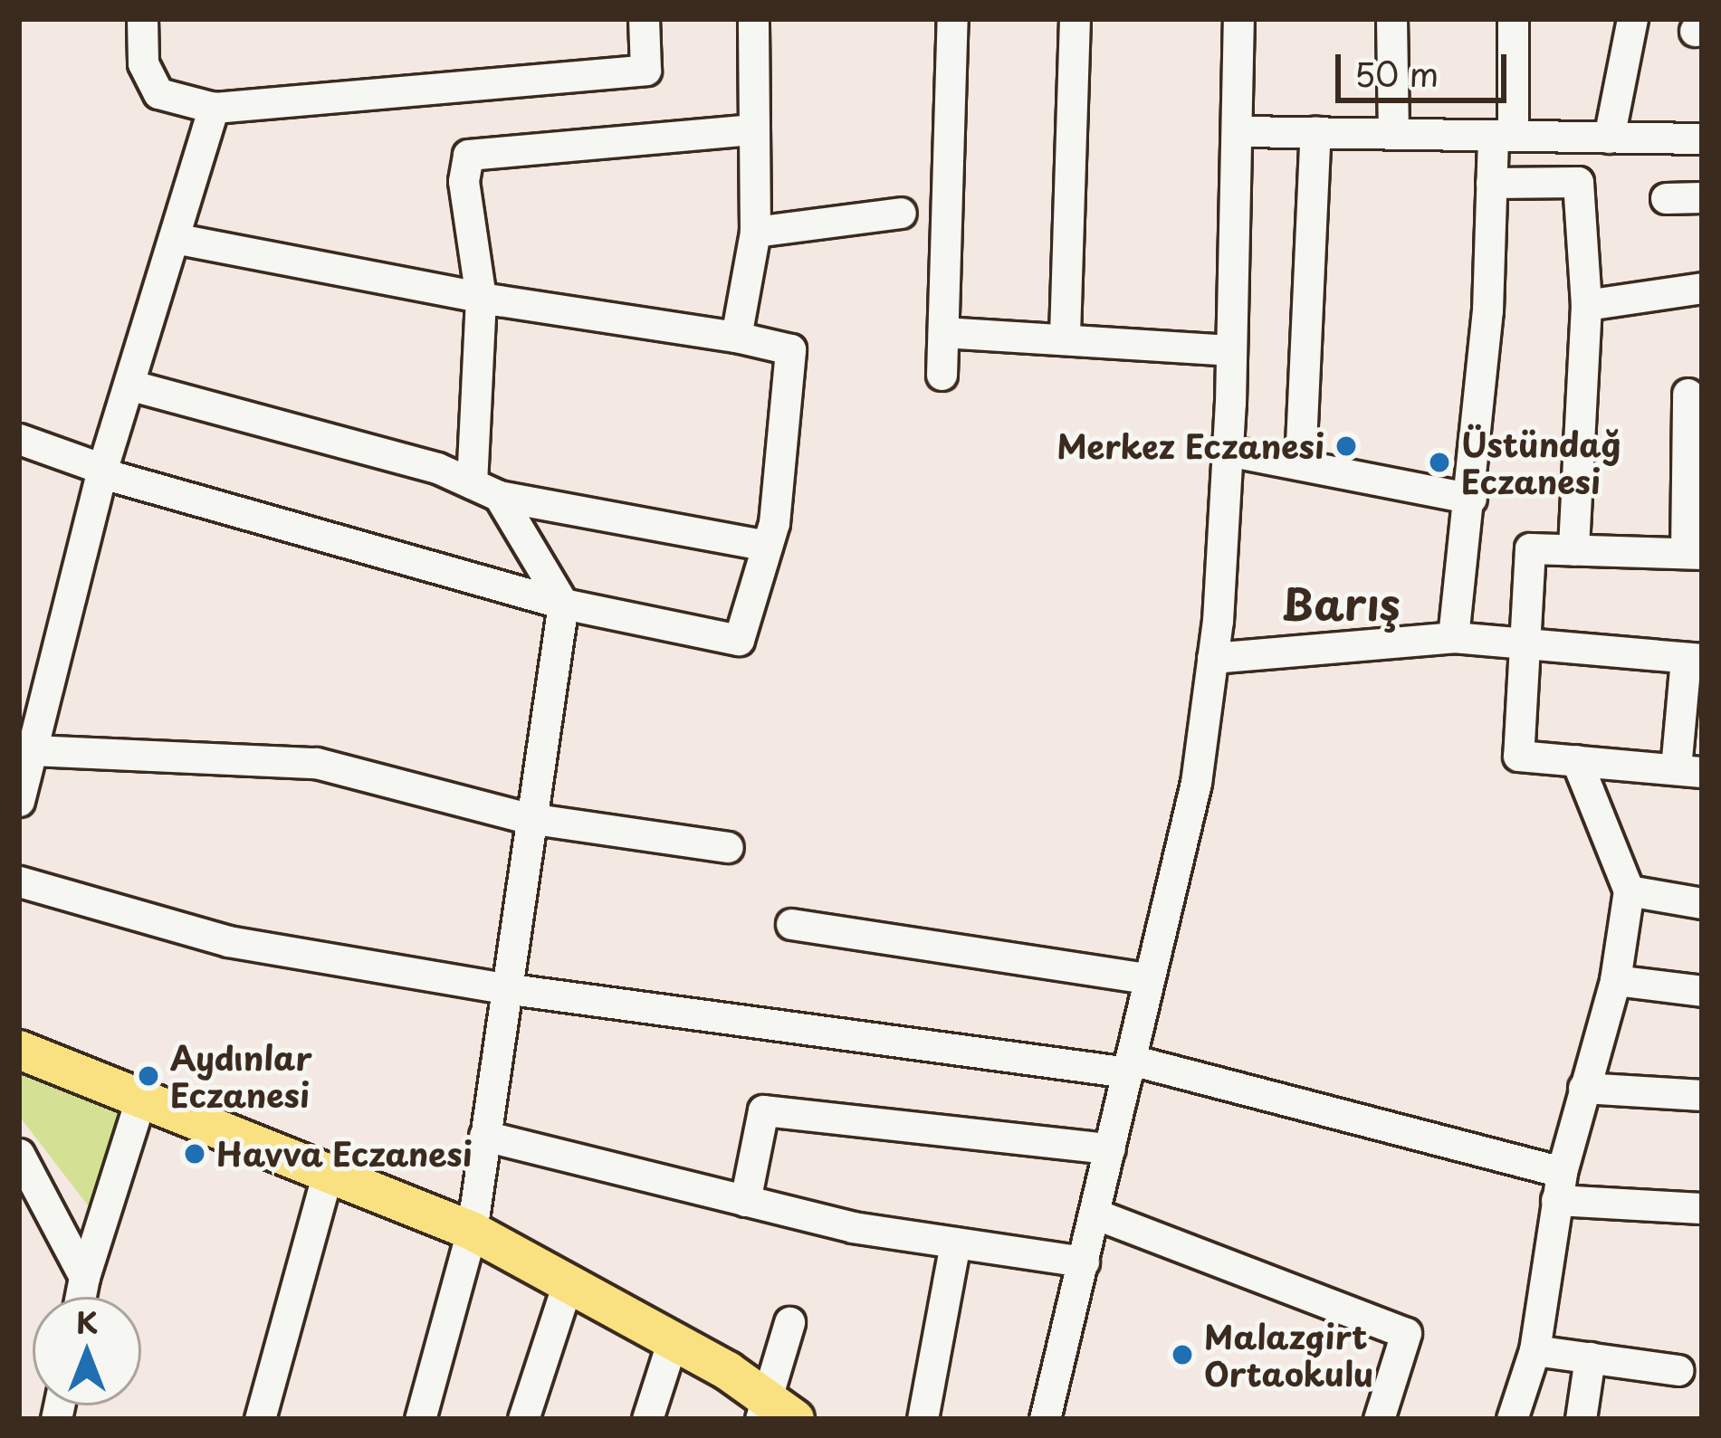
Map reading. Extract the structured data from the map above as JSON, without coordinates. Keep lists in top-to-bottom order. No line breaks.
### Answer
{"districts":["Barış"],"places":["Merkez Eczanesi","Üstündağ Eczanesi","Aydınlar Eczanesi","Havva Eczanesi","Malazgirt Ortaokulu"],"scale_bar":"50 m","north":"top"}
